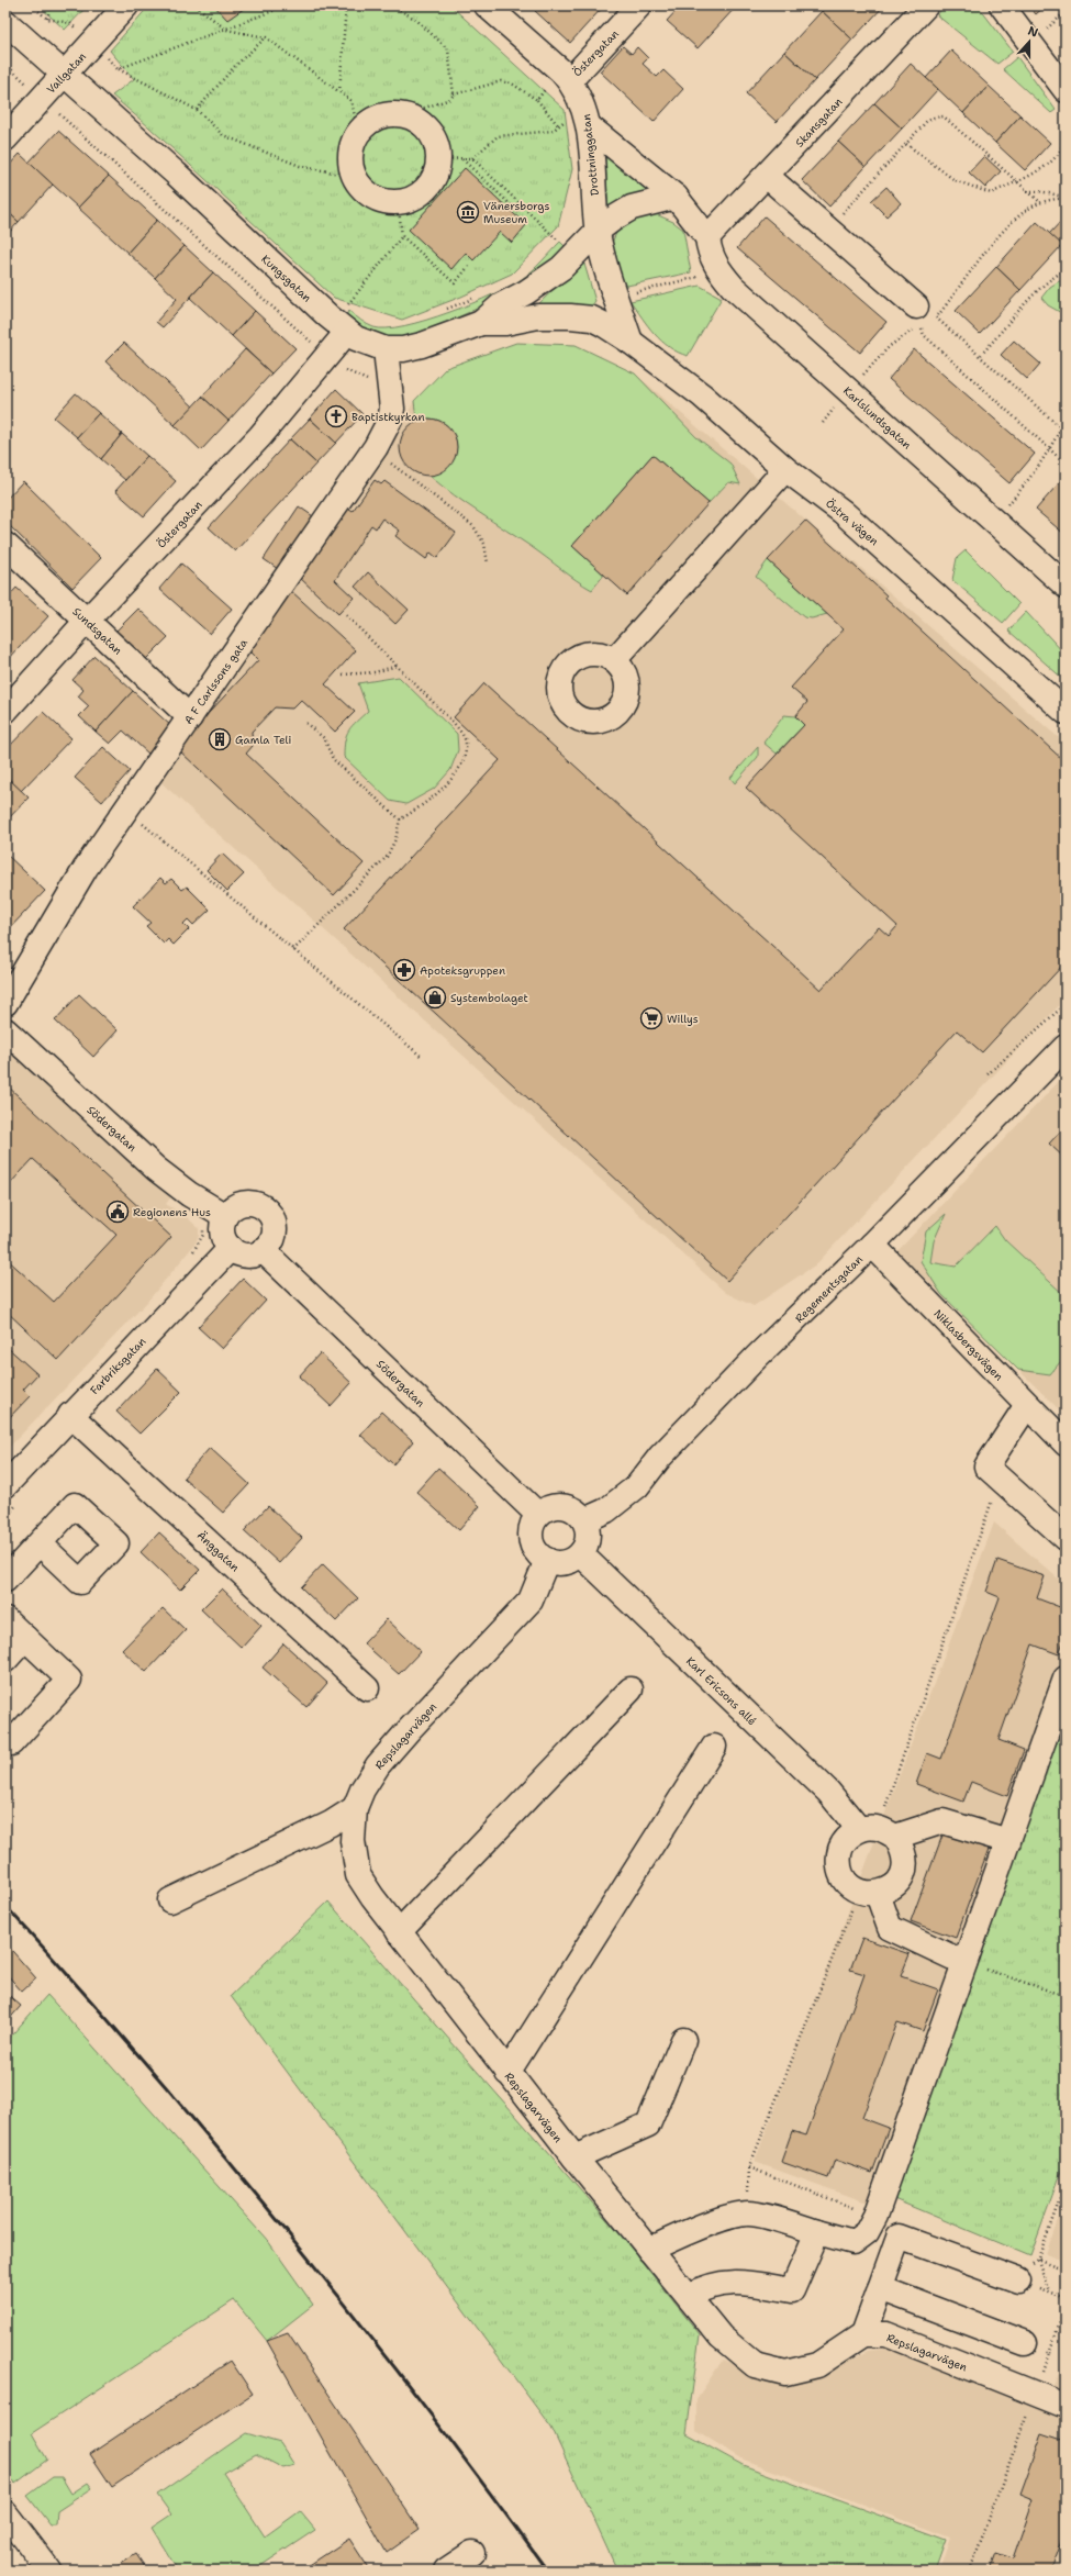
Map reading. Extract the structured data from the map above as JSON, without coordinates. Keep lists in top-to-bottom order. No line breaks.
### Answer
{"streets":{"street":["Östergatan","Vallgatan","Skansgatan","Drottninggatan","Kungsgatan","Karlslundsgatan","Östra vägen","Sundsgatan","A F Carlssons gata","Södergatan","Regementsgatan","Niklasbergsvägen","Farbriksgatan","Änggatan","Karl Ericsons allé","Repslagarvägen"]},"crossings":[["Östergatan","Drottninggatan"],["Östergatan","Kungsgatan"],["Östergatan","Sundsgatan"],["Vallgatan","Kungsgatan"],["Skansgatan","Karlslundsgatan"],["Drottninggatan","Kungsgatan"],["Drottninggatan","Östra vägen"],["Kungsgatan","Östra vägen"],["Kungsgatan","A F Carlssons gata"],["Sundsgatan","A F Carlssons gata"],["Södergatan","Regementsgatan"],["Södergatan","Farbriksgatan"],["Södergatan","Karl Ericsons allé"],["Södergatan","Repslagarvägen"],["Regementsgatan","Niklasbergsvägen"],["Regementsgatan","Karl Ericsons allé"],["Regementsgatan","Repslagarvägen"],["Farbriksgatan","Änggatan"],["Karl Ericsons allé","Repslagarvägen"]],"places":{"museum":["Vänersborgs Museum"],"church":["Baptistkyrkan"],"building":["Gamla Teli"],"pharmacy":["Apoteksgruppen"],"shop":["Systembolaget"],"supermarket":["Willys"],"public building":["Regionens Hus"]},"north":"top"}
